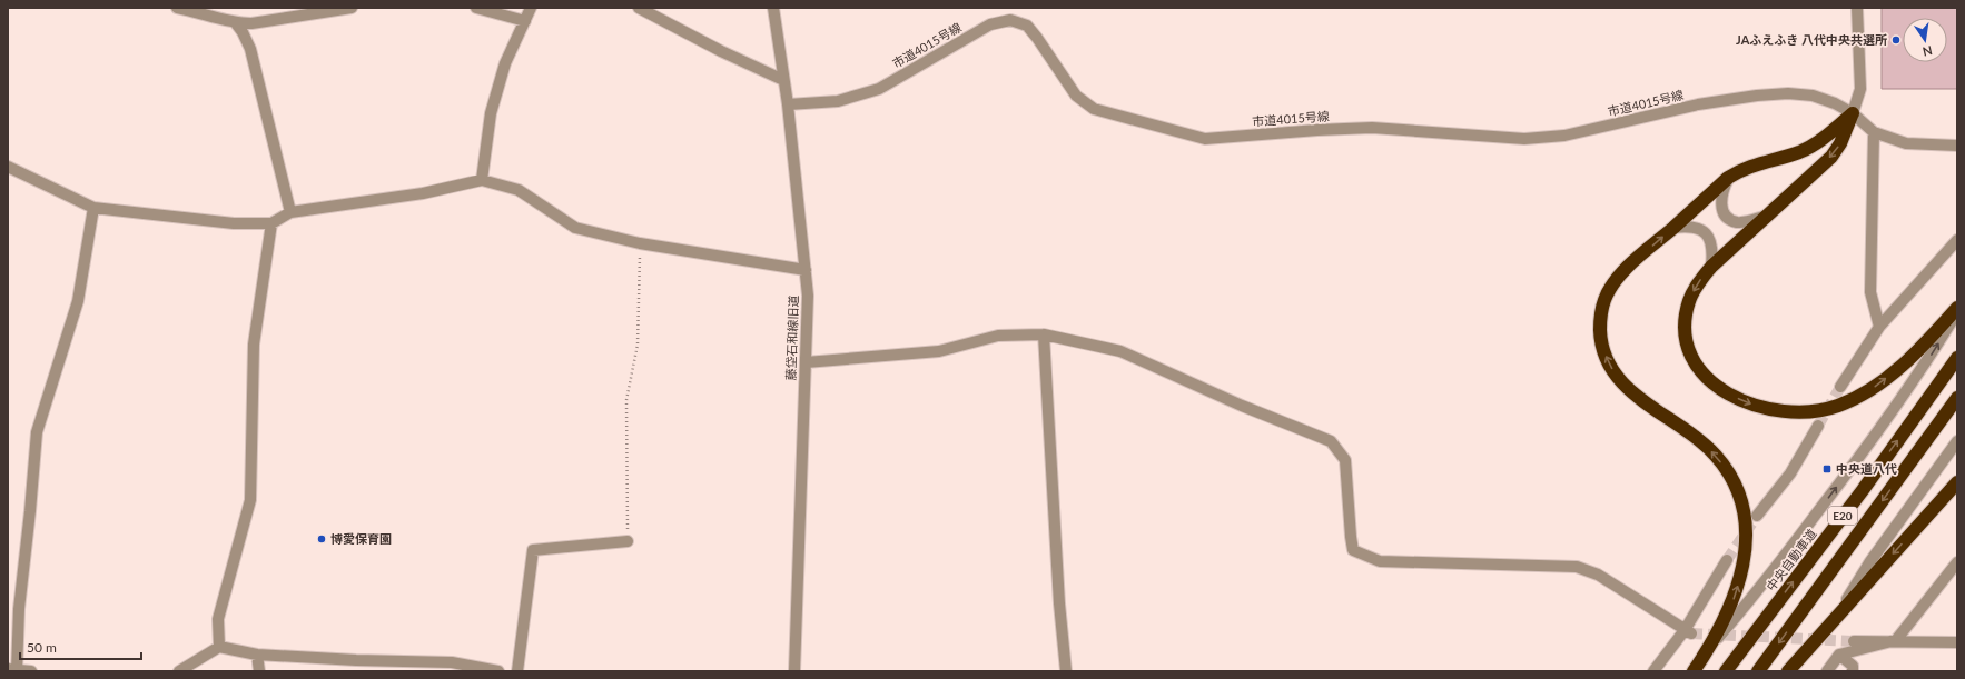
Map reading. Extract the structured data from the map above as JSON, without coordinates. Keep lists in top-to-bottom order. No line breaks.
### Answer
{"streets":{"highway":["E20","中央自動車道"],"street":["市道4015号線","藤垈石和線旧道"]},"crossings":[["市道4015号線","藤垈石和線旧道"]],"places":{"other":["JAふえふき 八代中央共選所","博愛保育園"],"transit":["中央道八代"]},"scale_bar":"50 m","north":"bottom"}
